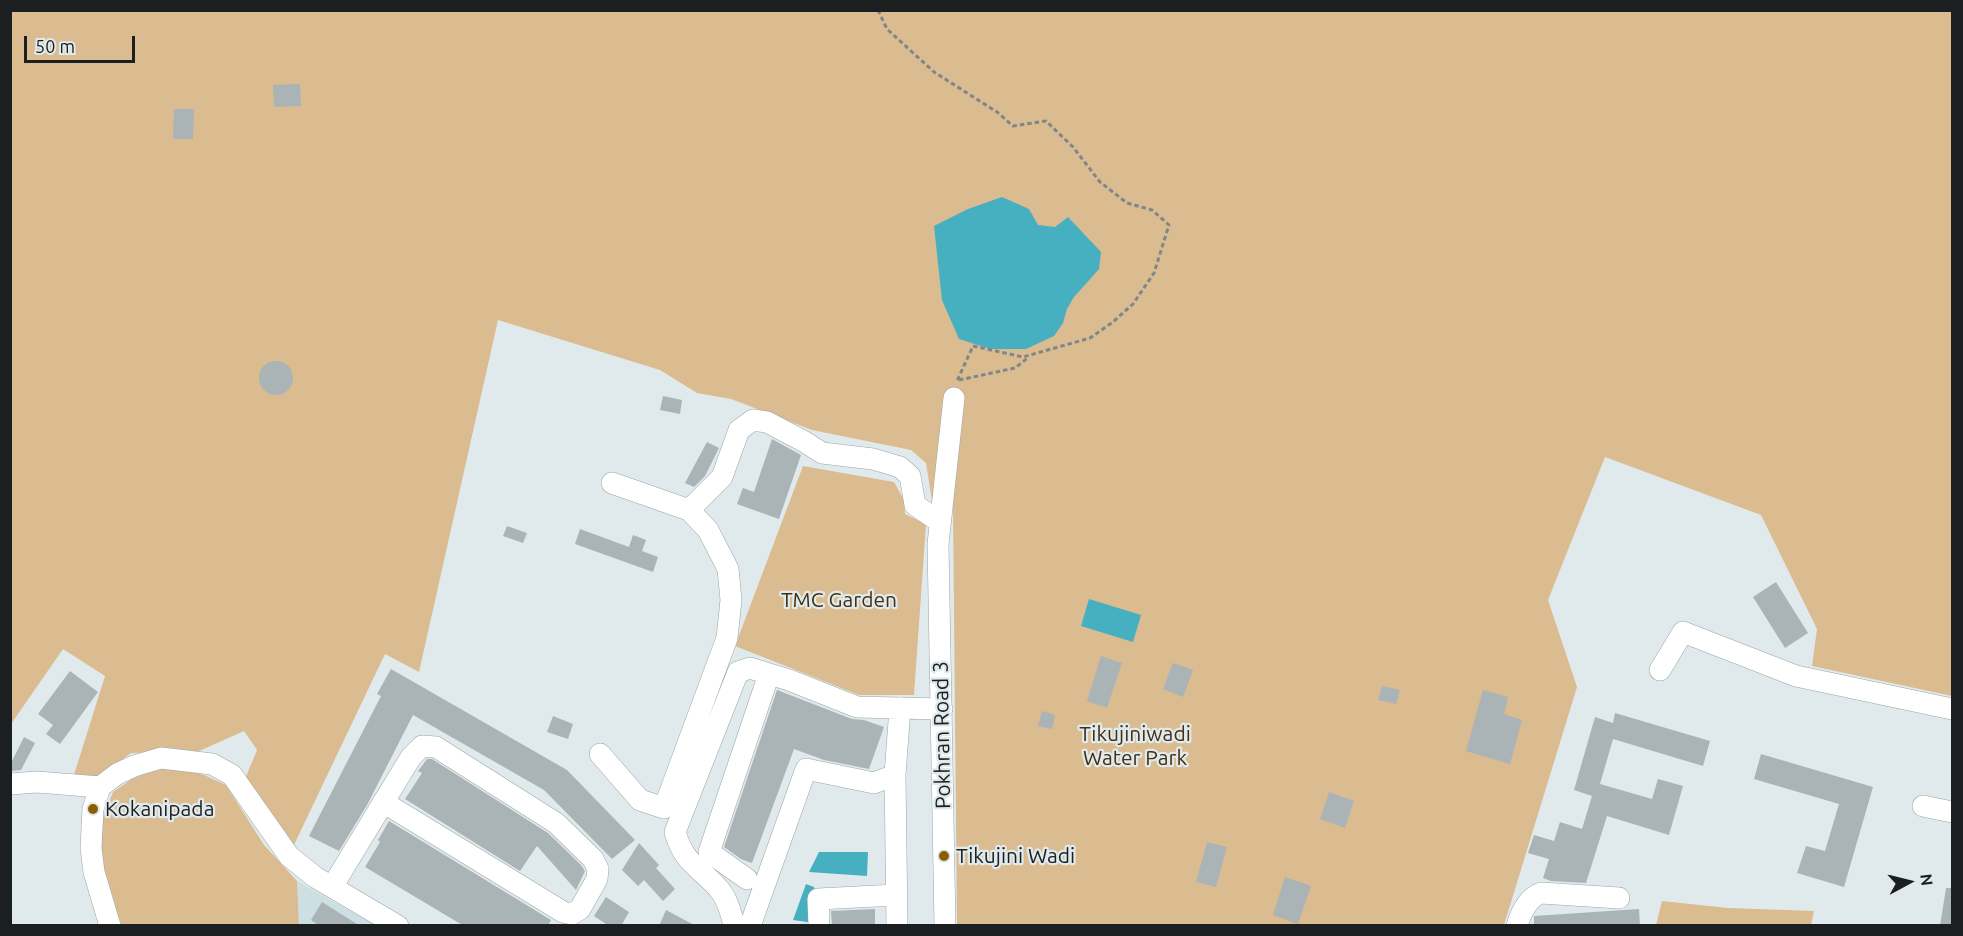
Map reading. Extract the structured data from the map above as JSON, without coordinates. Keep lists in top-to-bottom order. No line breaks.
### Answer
{"streets":{"street":["Pokhran Road 3"]},"parks":["TMC Garden","Tikujiniwadi Water Park"],"places":["Kokanipada","Tikujini Wadi"],"scale_bar":"50 m","north":"right"}
